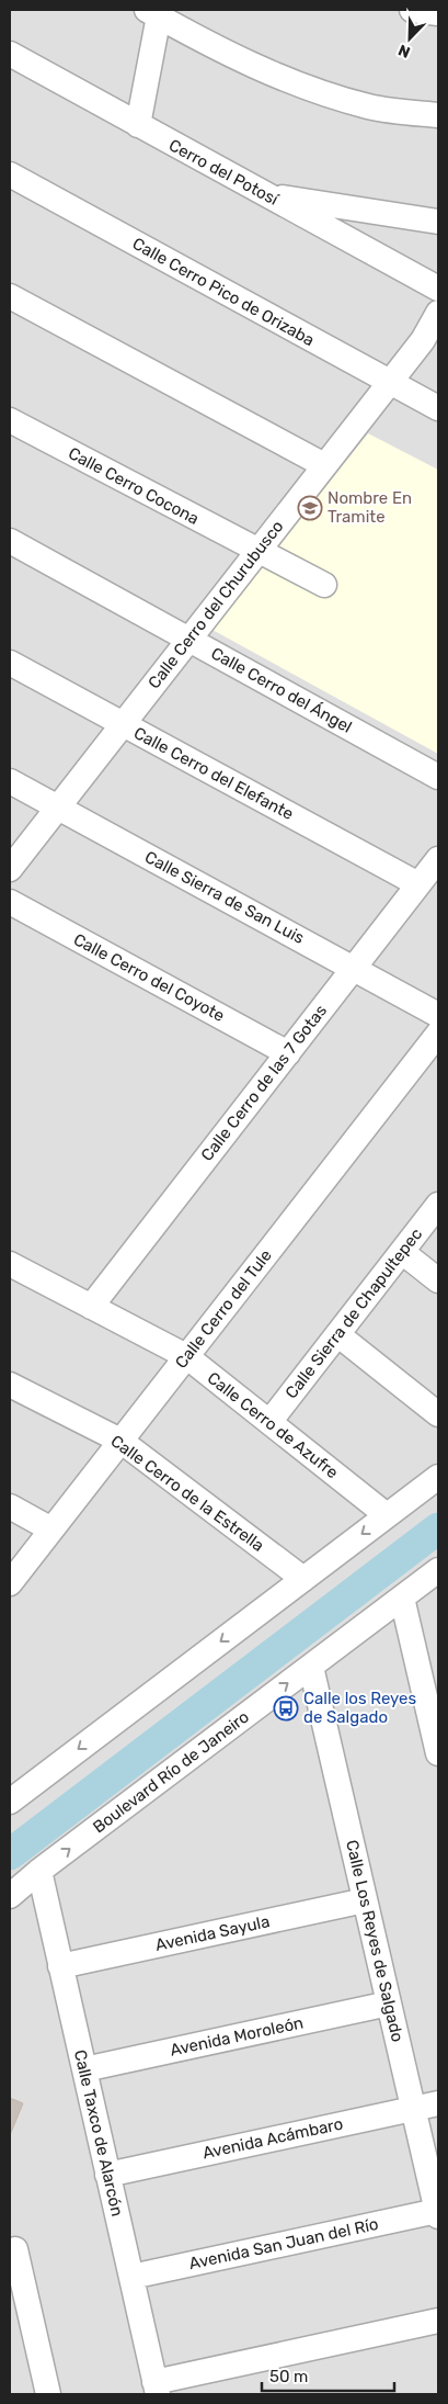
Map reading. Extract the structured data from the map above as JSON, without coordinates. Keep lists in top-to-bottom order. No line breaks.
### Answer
{"streets":{"street":["Cerro del Potosí","Calle Cerro Pico de Orizaba","Calle Cerro Cocona","Calle Cerro del Churubusco","Calle Cerro del Ángel","Calle Cerro del Elefante","Calle Sierra de San Luis","Calle Cerro del Coyote","Calle Cerro de las 7 Gotas","Calle Cerro del Tule","Calle Sierra de Chapultepec","Calle Cerro de Azufre","Calle Cerro de la Estrella","Boulevard Río de Janeiro","Avenida Sayula","Calle Los Reyes de Salgado","Avenida Moroleón","Calle Taxco de Alarcón","Avenida Acámbaro","Avenida San Juan del Río"]},"crossings":[["Calle Cerro Pico de Orizaba","Calle Cerro del Churubusco"],["Calle Cerro Cocona","Calle Cerro del Churubusco"],["Calle Cerro del Churubusco","Calle Cerro del Ángel"],["Calle Cerro del Churubusco","Calle Cerro del Elefante"],["Calle Cerro del Churubusco","Calle Sierra de San Luis"],["Calle Cerro del Elefante","Calle Cerro de las 7 Gotas"],["Calle Sierra de San Luis","Calle Cerro de las 7 Gotas"],["Calle Cerro del Coyote","Calle Cerro de las 7 Gotas"],["Calle Cerro de las 7 Gotas","Calle Cerro de Azufre"],["Calle Cerro del Tule","Calle Cerro de Azufre"],["Calle Cerro del Tule","Calle Cerro de la Estrella"],["Calle Sierra de Chapultepec","Calle Cerro de Azufre"],["Boulevard Río de Janeiro","Calle Los Reyes de Salgado"],["Boulevard Río de Janeiro","Calle Taxco de Alarcón"],["Avenida Sayula","Calle Los Reyes de Salgado"],["Avenida Sayula","Calle Taxco de Alarcón"],["Calle Los Reyes de Salgado","Avenida Moroleón"],["Calle Los Reyes de Salgado","Avenida Acámbaro"],["Calle Los Reyes de Salgado","Avenida San Juan del Río"],["Avenida Moroleón","Calle Taxco de Alarcón"],["Calle Taxco de Alarcón","Avenida Acámbaro"],["Calle Taxco de Alarcón","Avenida San Juan del Río"]],"places":{"school or university":["Nombre En Tramite"],"bus stop":["Calle los Reyes de Salgado"]},"scale_bar":"50 m","north":"bottom left"}
